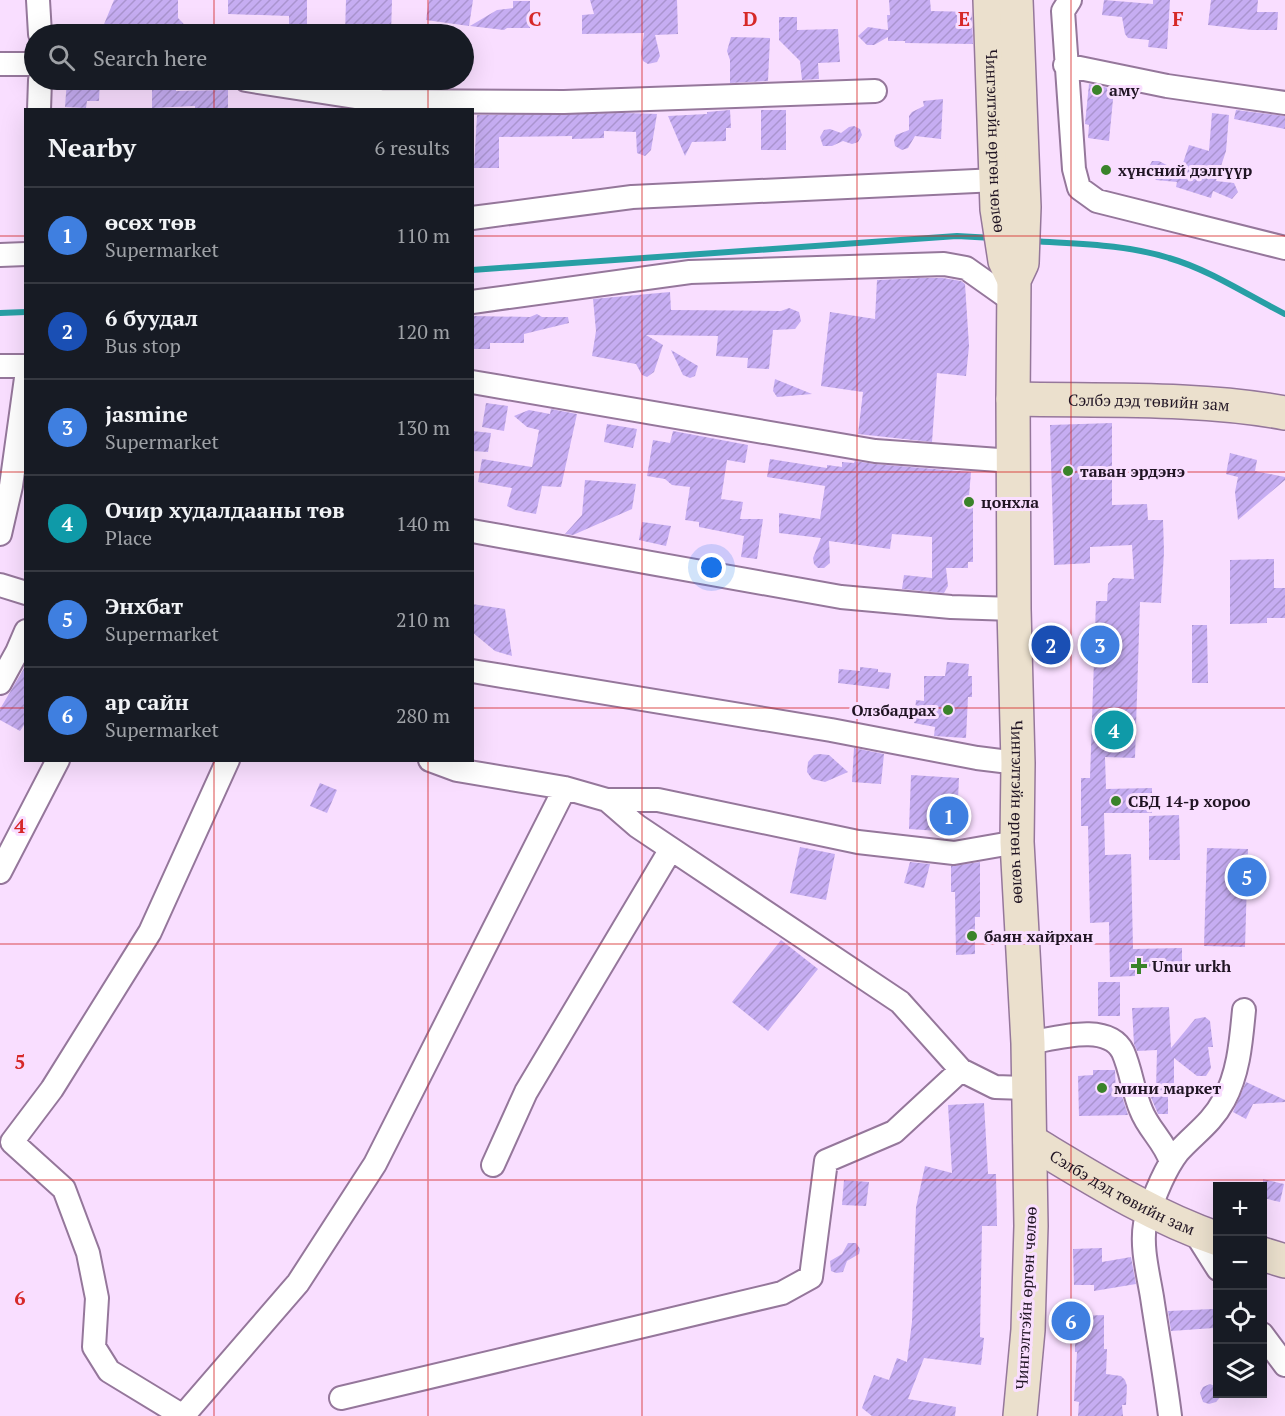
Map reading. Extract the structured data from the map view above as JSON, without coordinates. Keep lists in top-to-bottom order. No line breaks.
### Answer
{"streets":{"main road":["Чингэлтэйн өргөн чөлөө","Сэлбэ дэд төвийн зам"]},"crossings":[["Чингэлтэйн өргөн чөлөө","Сэлбэ дэд төвийн зам"]],"places":{"other":["аму","хүнсний дэлгүүр","таван эрдэнэ","цонхла","Олзбадрах","СБД 14-р хороо","баян хайрхан","мини маркет"],"health":["Unur urkh"]},"page":{"search":"Search here","heading":["Nearby","6 results"],"list":[{"mark":"1","name":"өсөх төв","note":"Supermarket","value":"110 m"},{"mark":"2","name":"6 буудал","note":"Bus stop","value":"120 m"},{"mark":"3","name":"jasmine","note":"Supermarket","value":"130 m"},{"mark":"4","name":"Очир худалдааны төв","note":"Place","value":"140 m"},{"mark":"5","name":"Энхбат","note":"Supermarket","value":"210 m"},{"mark":"6","name":"ар сайн","note":"Supermarket","value":"280 m"}],"pins":["2","3","4","1","5","6"],"map_buttons":["+","−"]},"grid":{"columns":["C","D","E","F"],"rows":["4","5","6"]}}
